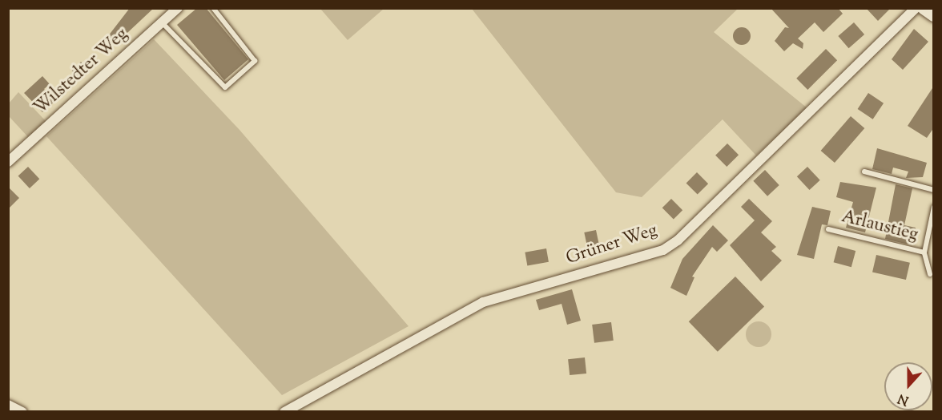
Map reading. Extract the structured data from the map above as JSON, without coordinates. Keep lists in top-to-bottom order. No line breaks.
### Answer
{"streets":{"street":["Wilstedter Weg","Grüner Weg"],"lane":["Arlaustieg"]},"north":"bottom"}
